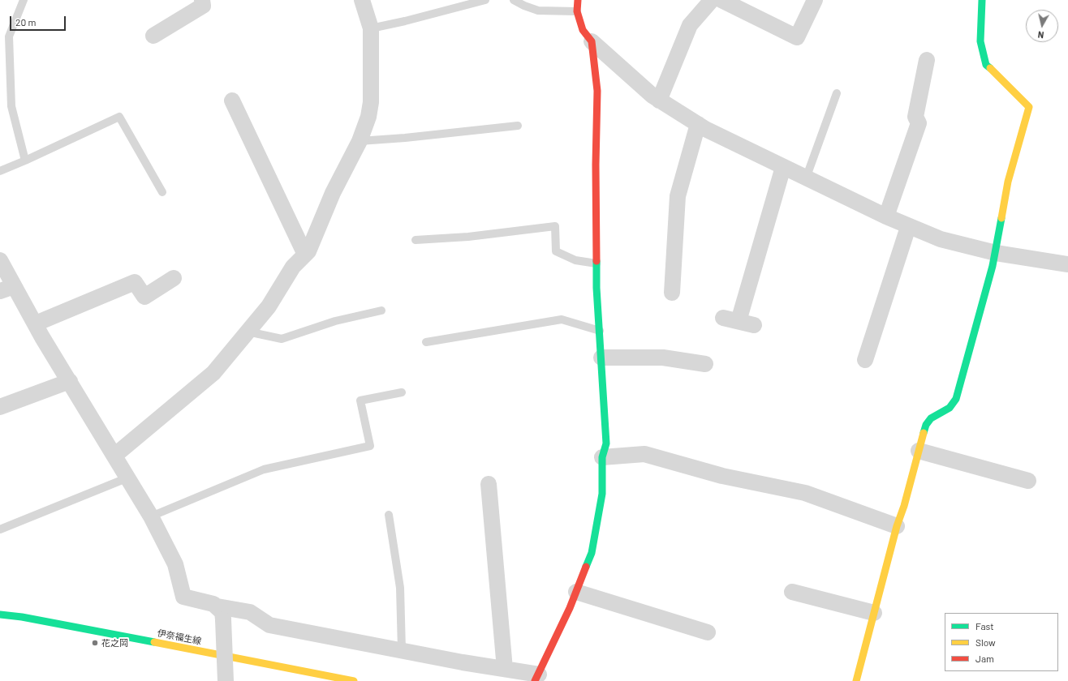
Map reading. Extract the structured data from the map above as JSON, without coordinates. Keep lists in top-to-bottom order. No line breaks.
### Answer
{"streets":{"street":["伊奈福生線"]},"places":["花之岡"],"legend":["Fast","Slow","Jam"],"scale_bar":"20 m","north":"bottom"}
